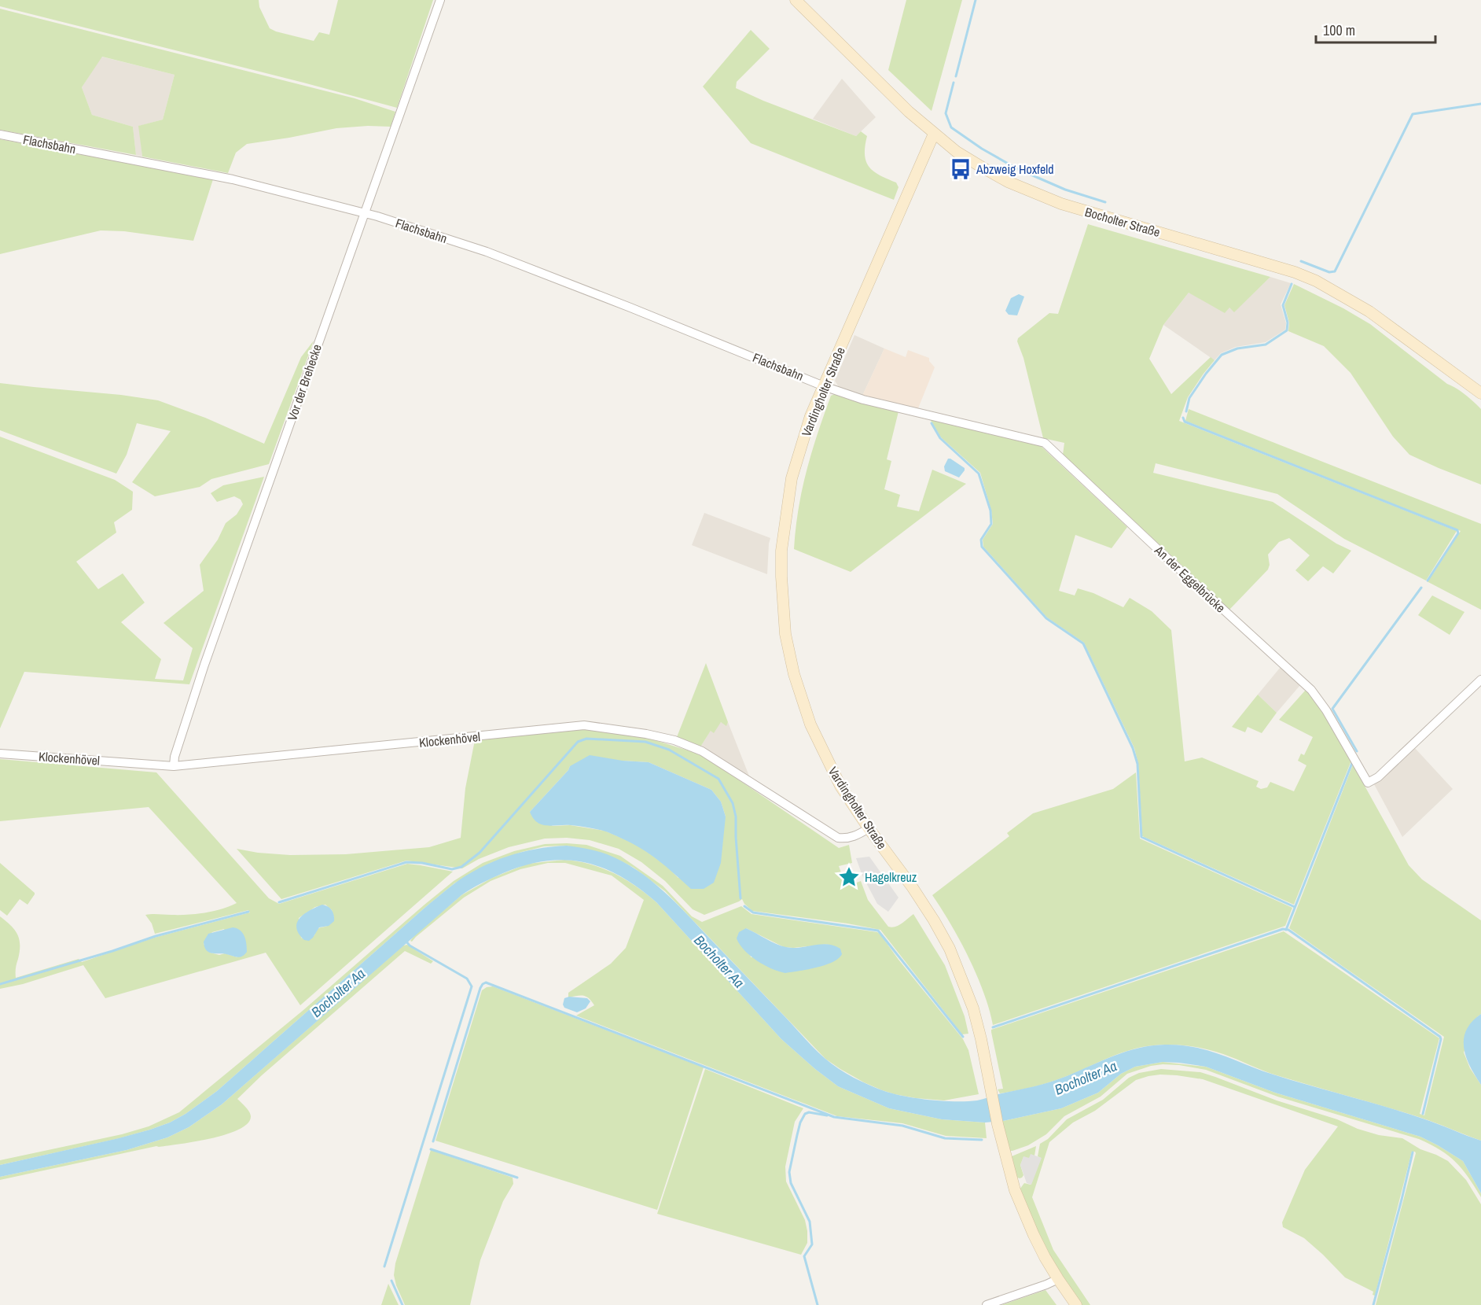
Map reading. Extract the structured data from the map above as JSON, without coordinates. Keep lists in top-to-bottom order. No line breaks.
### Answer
{"streets":{"street":["Flachsbahn","Bocholter Straße","Vor der Brehecke","Vardingholter Straße","An der Eggelbrücke","Klockenhövel"]},"crossings":[["Flachsbahn","Vor der Brehecke"],["Flachsbahn","Vardingholter Straße"],["Flachsbahn","An der Eggelbrücke"],["Bocholter Straße","Vardingholter Straße"],["Vor der Brehecke","Klockenhövel"],["Vardingholter Straße","An der Eggelbrücke"],["Vardingholter Straße","Klockenhövel"]],"water":["Bocholter Aa"],"places":{"bus stop":["Abzweig Hoxfeld"],"place":["Hagelkreuz"]},"scale_bar":"100 m"}
